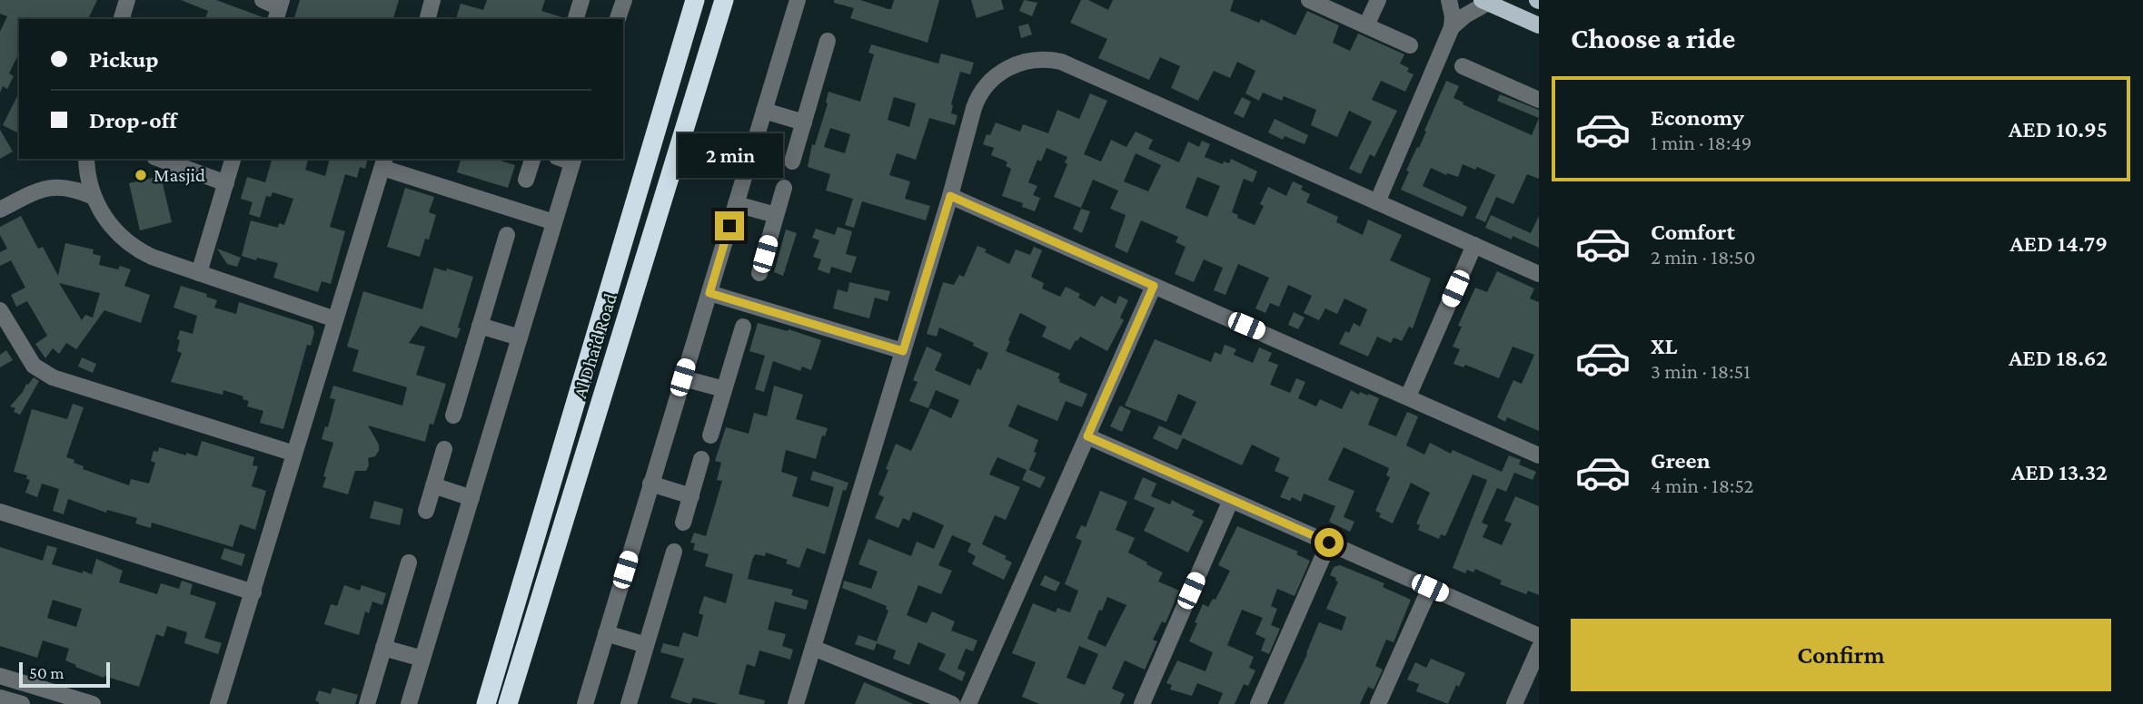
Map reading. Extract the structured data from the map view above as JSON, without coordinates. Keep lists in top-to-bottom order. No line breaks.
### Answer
{"streets":{"highway":["Al Dhaid Road"]},"places":["Masjid"],"scale_bar":"50 m","page":{"heading":"Choose a ride","banner":["Pickup","Drop-off"],"list":[{"name":"Economy","note":"1 min · 18:49","value":"AED 10.95"},{"name":"Comfort","note":"2 min · 18:50","value":"AED 14.79"},{"name":"XL","note":"3 min · 18:51","value":"AED 18.62"},{"name":"Green","note":"4 min · 18:52","value":"AED 13.32"}],"bubble":"2 min","buttons":"Confirm","scale":"50 m"}}
